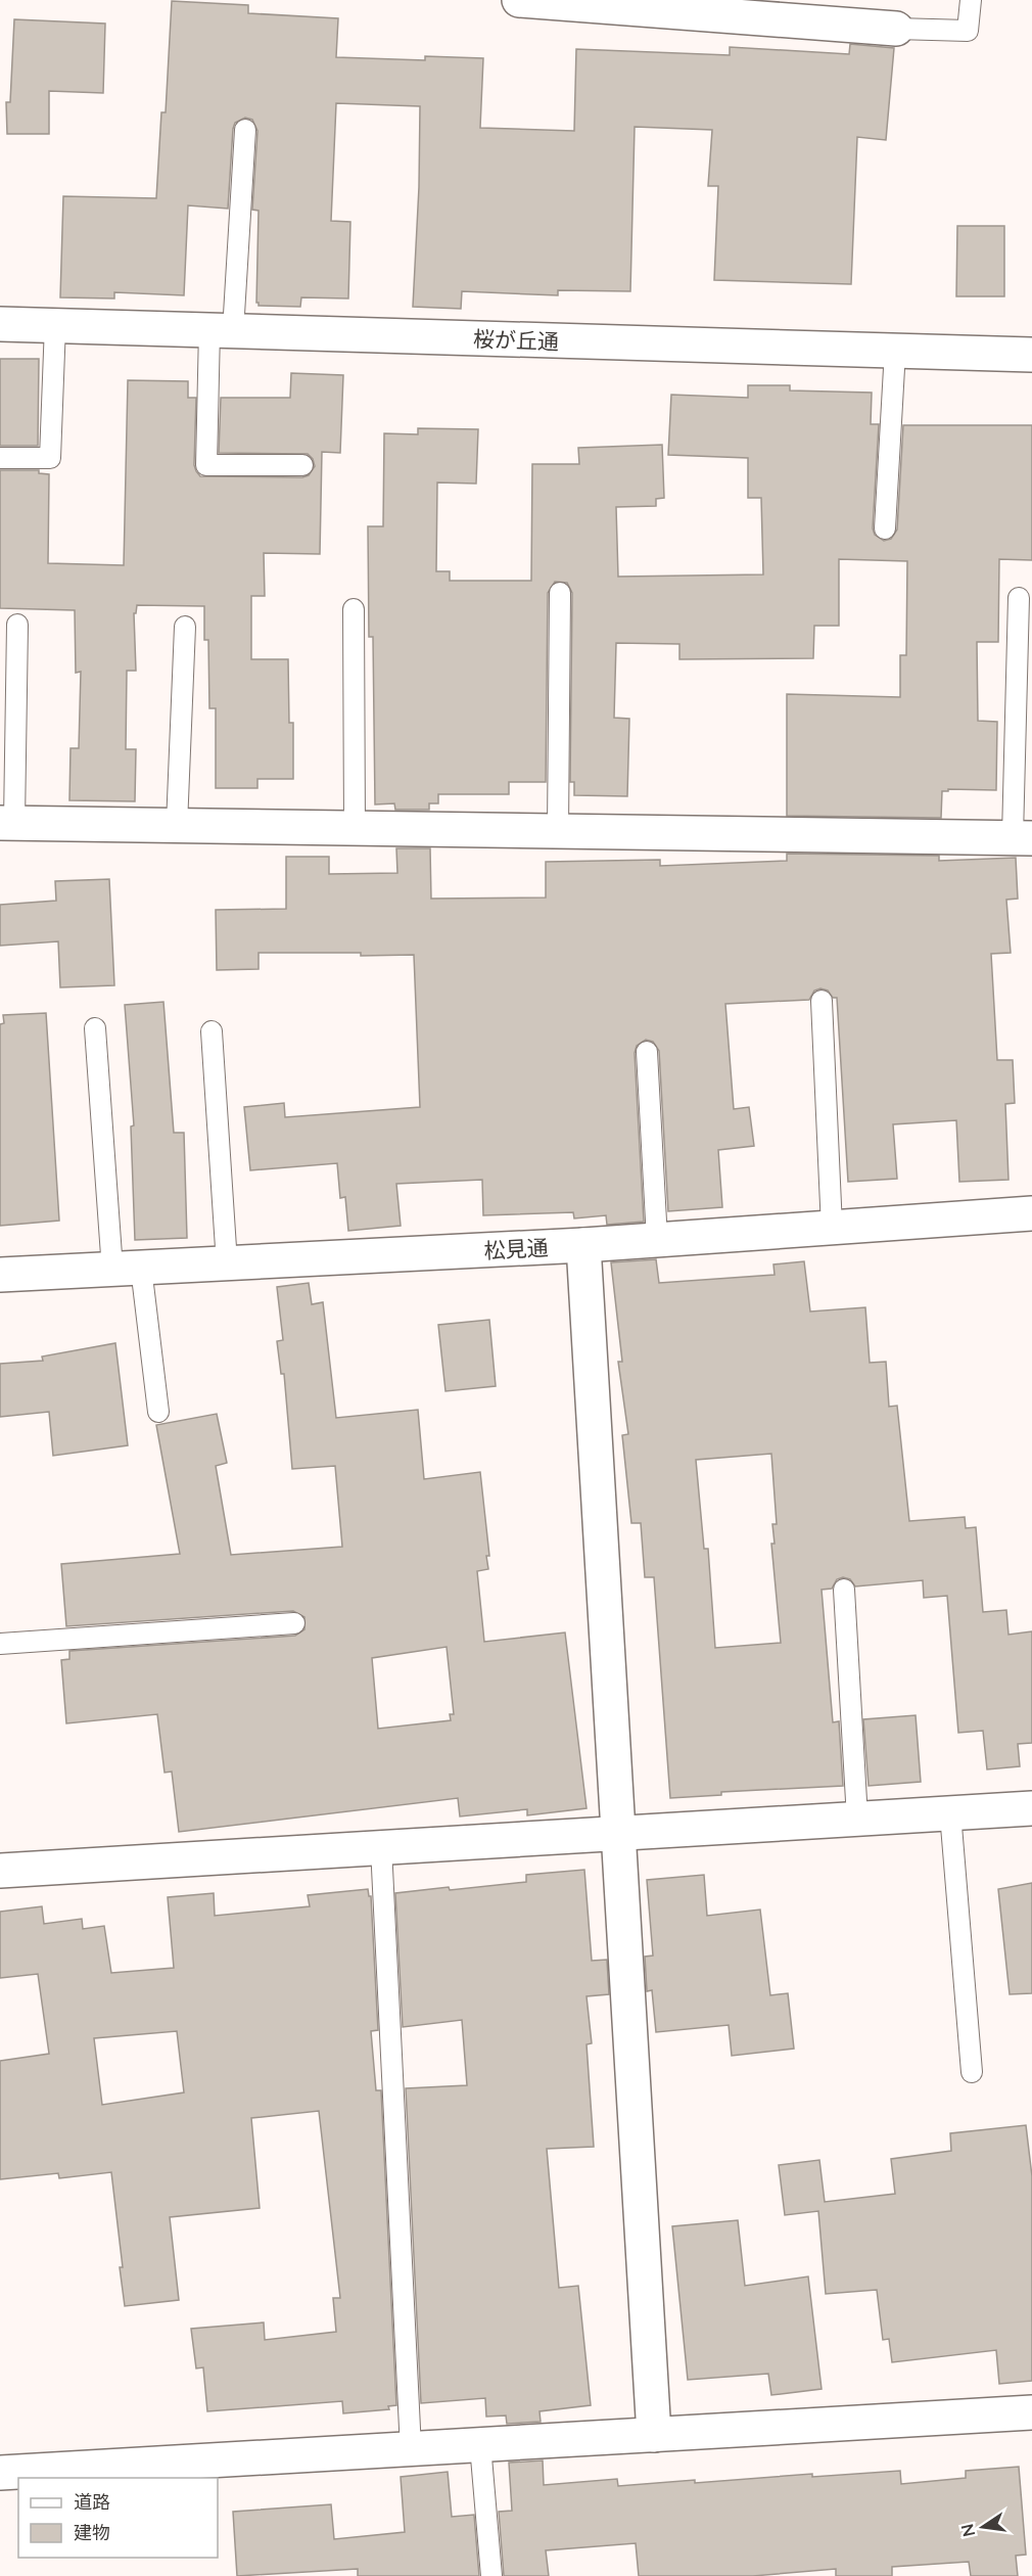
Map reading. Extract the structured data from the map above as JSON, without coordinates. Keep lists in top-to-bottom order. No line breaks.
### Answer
{"streets":{"street":["桜が丘通","松見通"]},"legend":["道路","建物"],"north":"left"}
